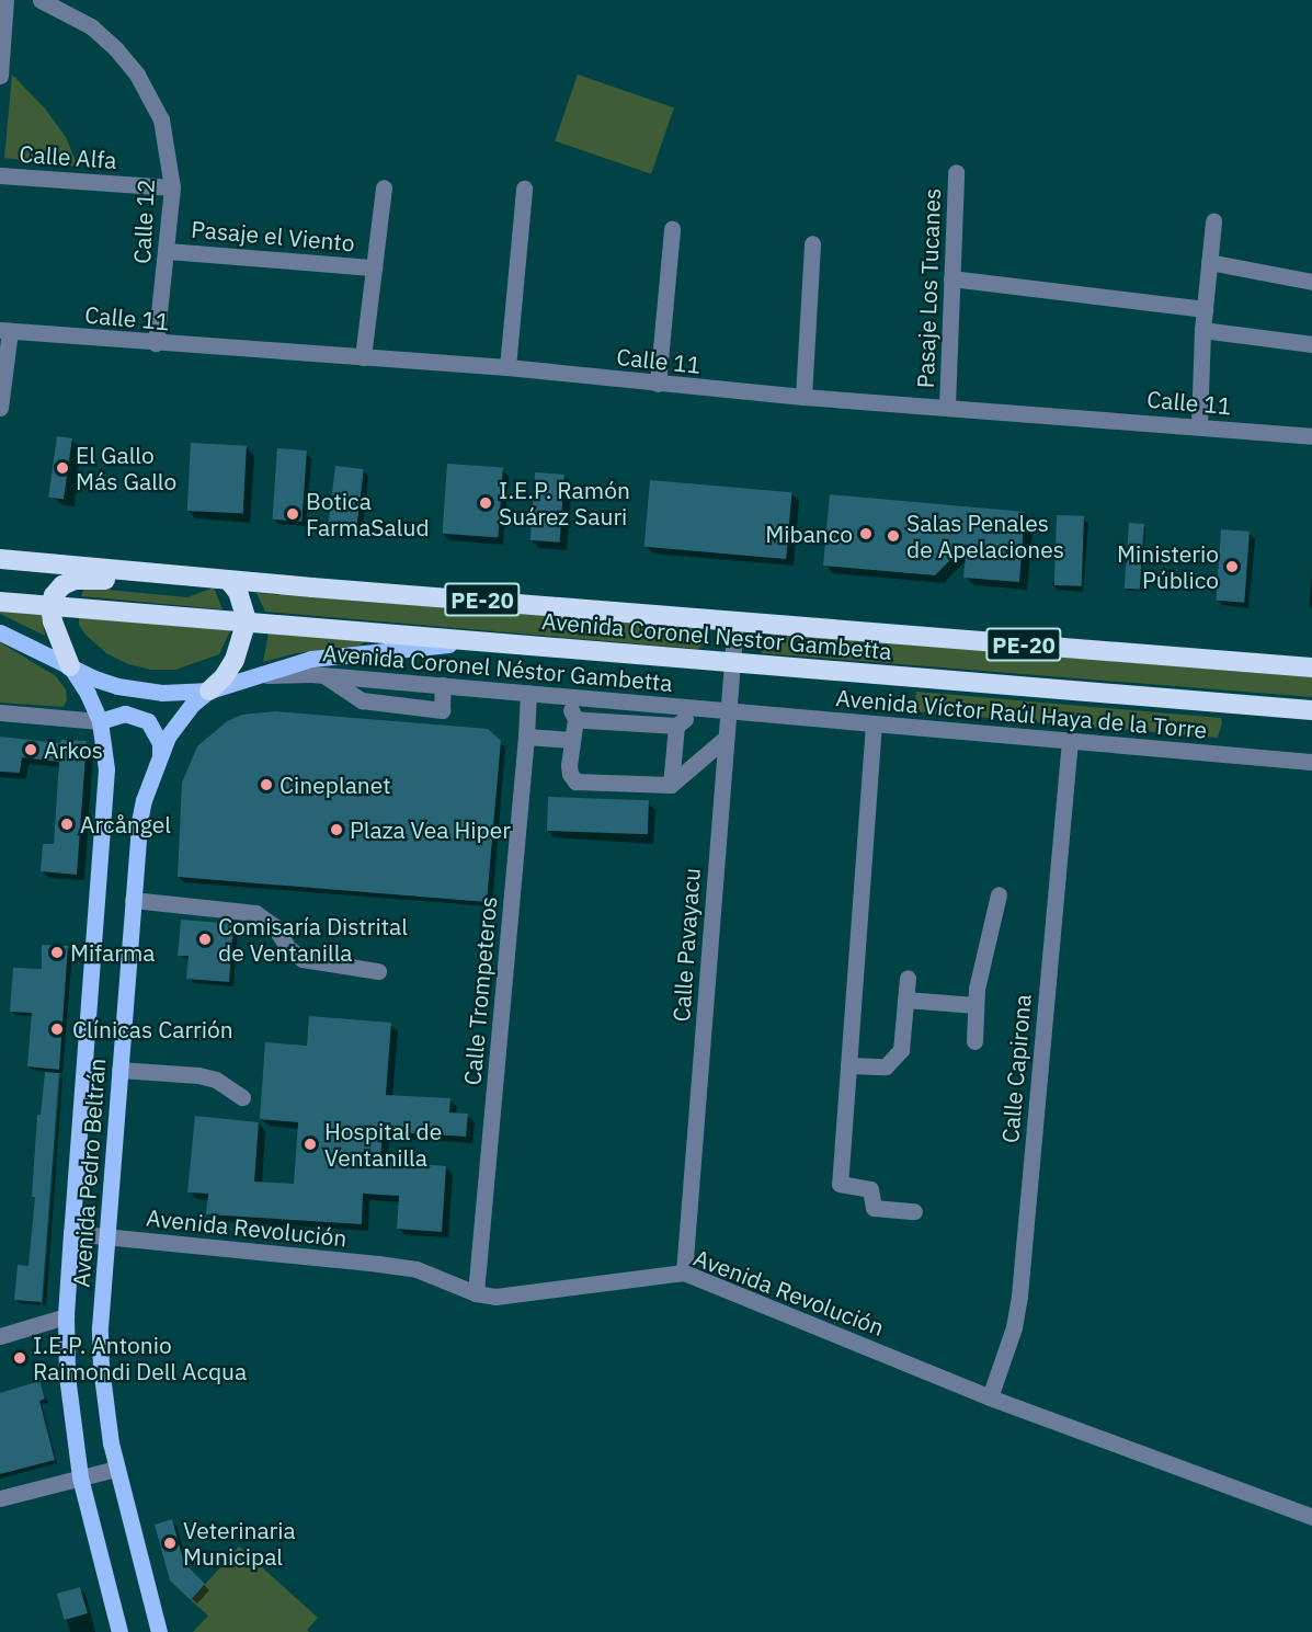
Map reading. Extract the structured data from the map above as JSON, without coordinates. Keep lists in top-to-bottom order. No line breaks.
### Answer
{"streets":{"highway":["PE-20","Avenida Coronel Nestor Gambetta"],"main road":["Avenida Pedro Beltrán"],"street":["Calle Alfa","Calle 12","Pasaje el Viento","Pasaje Los Tucanes","Calle 11","Avenida Coronel Néstor Gambetta","Avenida Víctor Raúl Haya de la Torre","Calle Pavayacu","Calle Trompeteros","Calle Capirona","Avenida Revolución"]},"crossings":[["Calle Alfa","Calle 12"],["Calle 12","Pasaje el Viento"],["Calle 12","Calle 11"],["Pasaje Los Tucanes","Calle 11"],["Avenida Coronel Nestor Gambetta","Calle Pavayacu"],["Avenida Coronel Nestor Gambetta","Avenida Pedro Beltrán"],["Avenida Coronel Néstor Gambetta","Avenida Víctor Raúl Haya de la Torre"],["Avenida Coronel Néstor Gambetta","Calle Pavayacu"],["Avenida Coronel Néstor Gambetta","Calle Trompeteros"],["Avenida Coronel Néstor Gambetta","Avenida Pedro Beltrán"],["Avenida Víctor Raúl Haya de la Torre","Calle Pavayacu"],["Avenida Víctor Raúl Haya de la Torre","Calle Capirona"],["Calle Pavayacu","Avenida Revolución"],["Calle Trompeteros","Avenida Revolución"],["Calle Capirona","Avenida Revolución"],["Avenida Pedro Beltrán","Avenida Revolución"]],"places":["El Gallo Más Gallo","I.E.P. Ramón Suárez Sauri","Botica FarmaSalud","Mibanco","Salas Penales de Apelaciones","Ministerio Público","Arkos","Cineplanet","Arcångel","Plaza Vea Hiper","Comisaría Distrital de Ventanilla","Mifarma","Clínicas Carrión","Hospital de Ventanilla","I.E.P. Antonio Raimondi Dell Acqua","Veterinaria Municipal"]}
